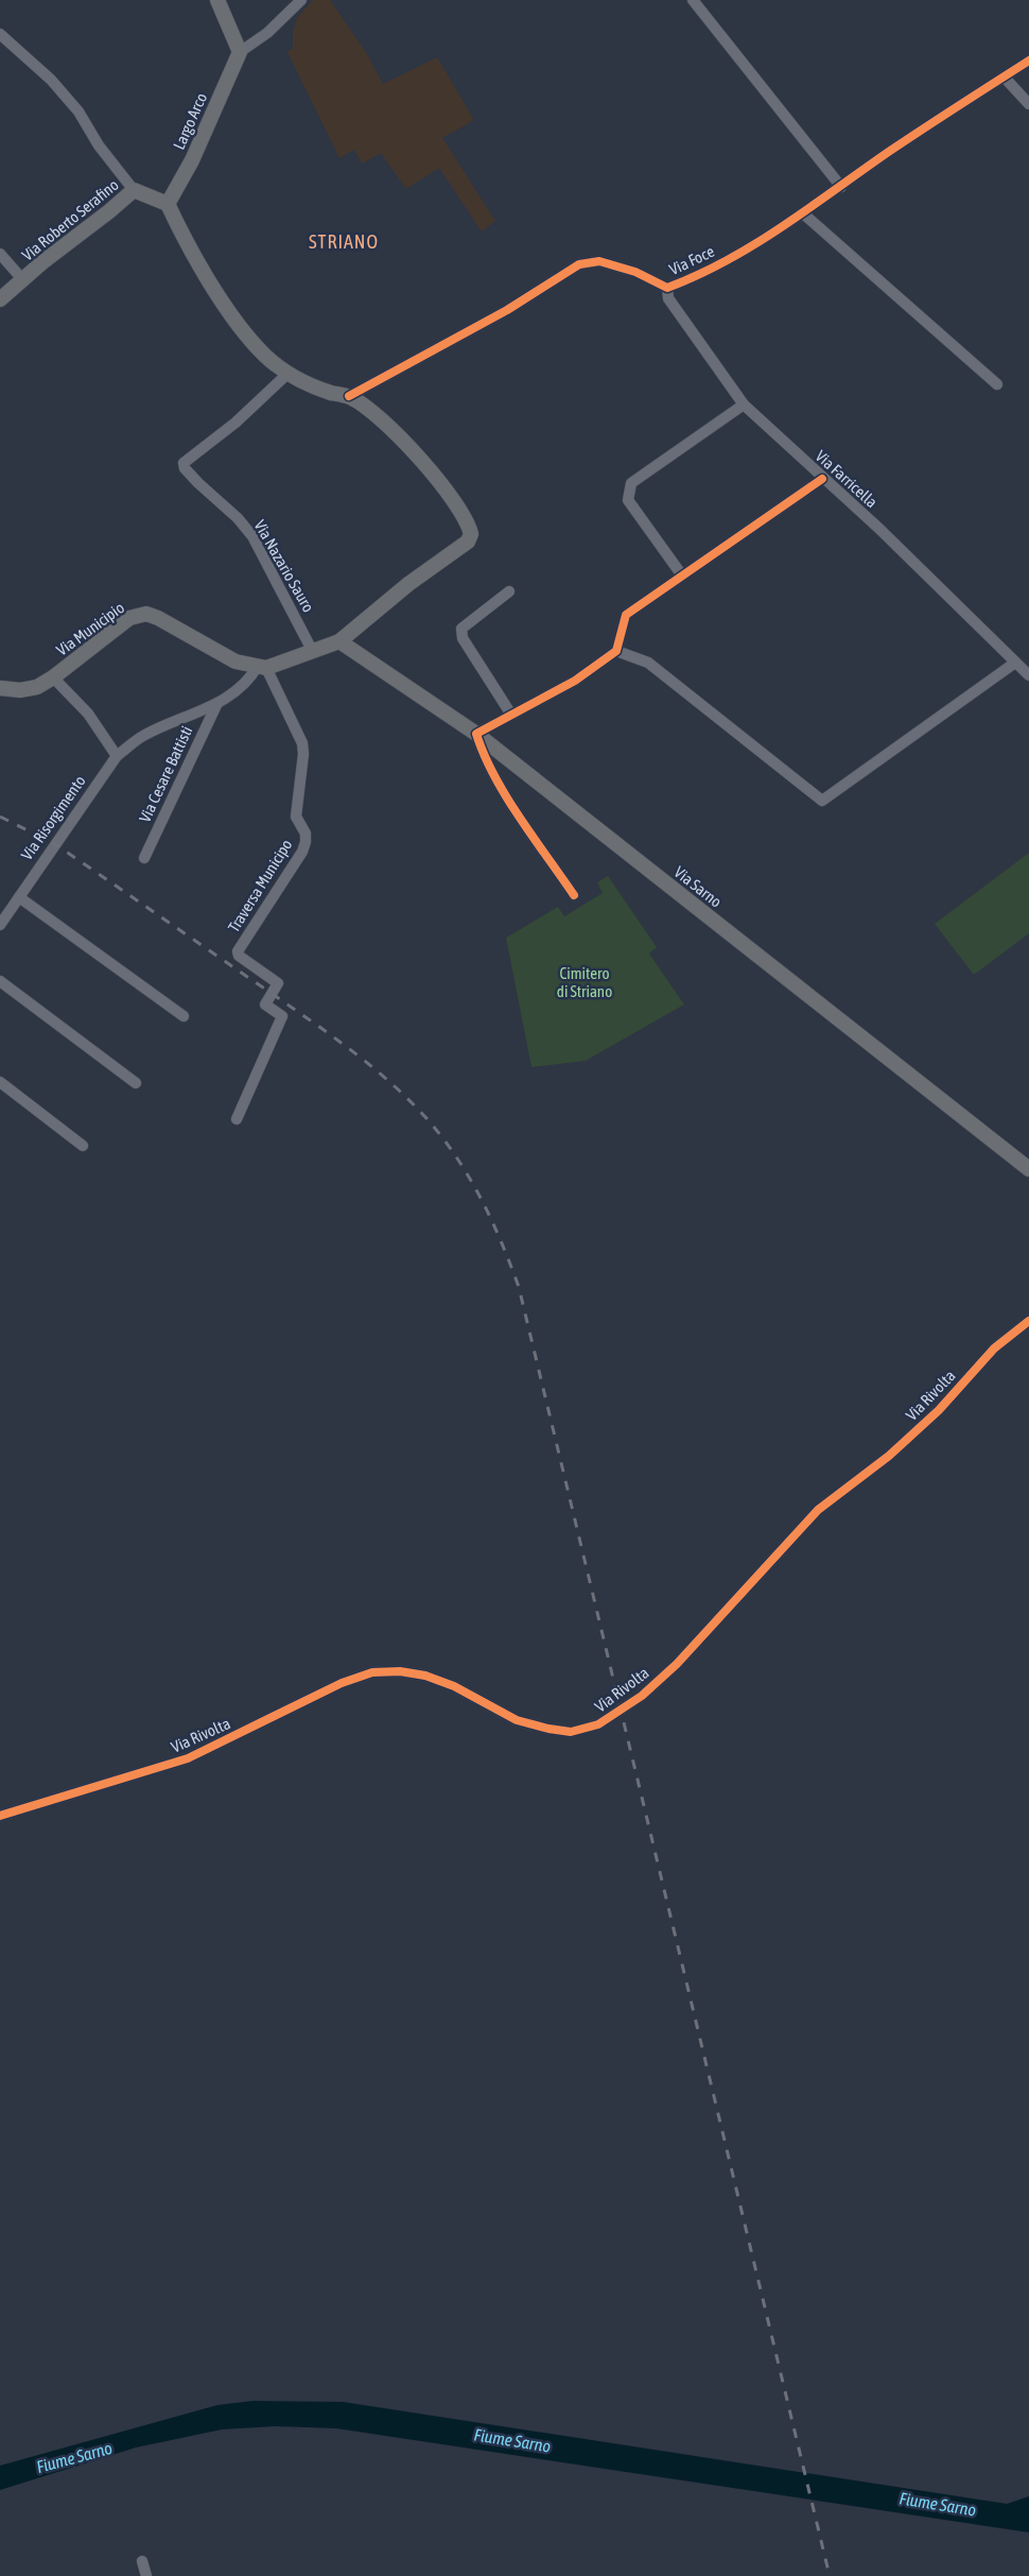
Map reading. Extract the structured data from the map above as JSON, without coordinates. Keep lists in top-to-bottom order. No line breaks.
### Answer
{"streets":{"main road":["Largo Arco","Via Roberto Serafino","Via Municipio","Via Risorgimento","Via Sarno"],"street":["Via Foce","Via Farricella","Via Nazario Sauro","Via Cesare Battisti","Traversa Municipo","Via Rivolta"]},"crossings":[["Largo Arco","Via Roberto Serafino"],["Via Foce","Via Farricella"],["Via Foce","Via Risorgimento"],["Via Nazario Sauro","Via Risorgimento"],["Via Municipio","Via Risorgimento"],["Via Municipio","Traversa Municipo"],["Via Cesare Battisti","Via Risorgimento"],["Via Risorgimento","Traversa Municipo"],["Via Risorgimento","Via Sarno"]],"districts":["STRIANO"],"water":["Fiume Sarno"],"parks":["Cimitero di Striano"]}
